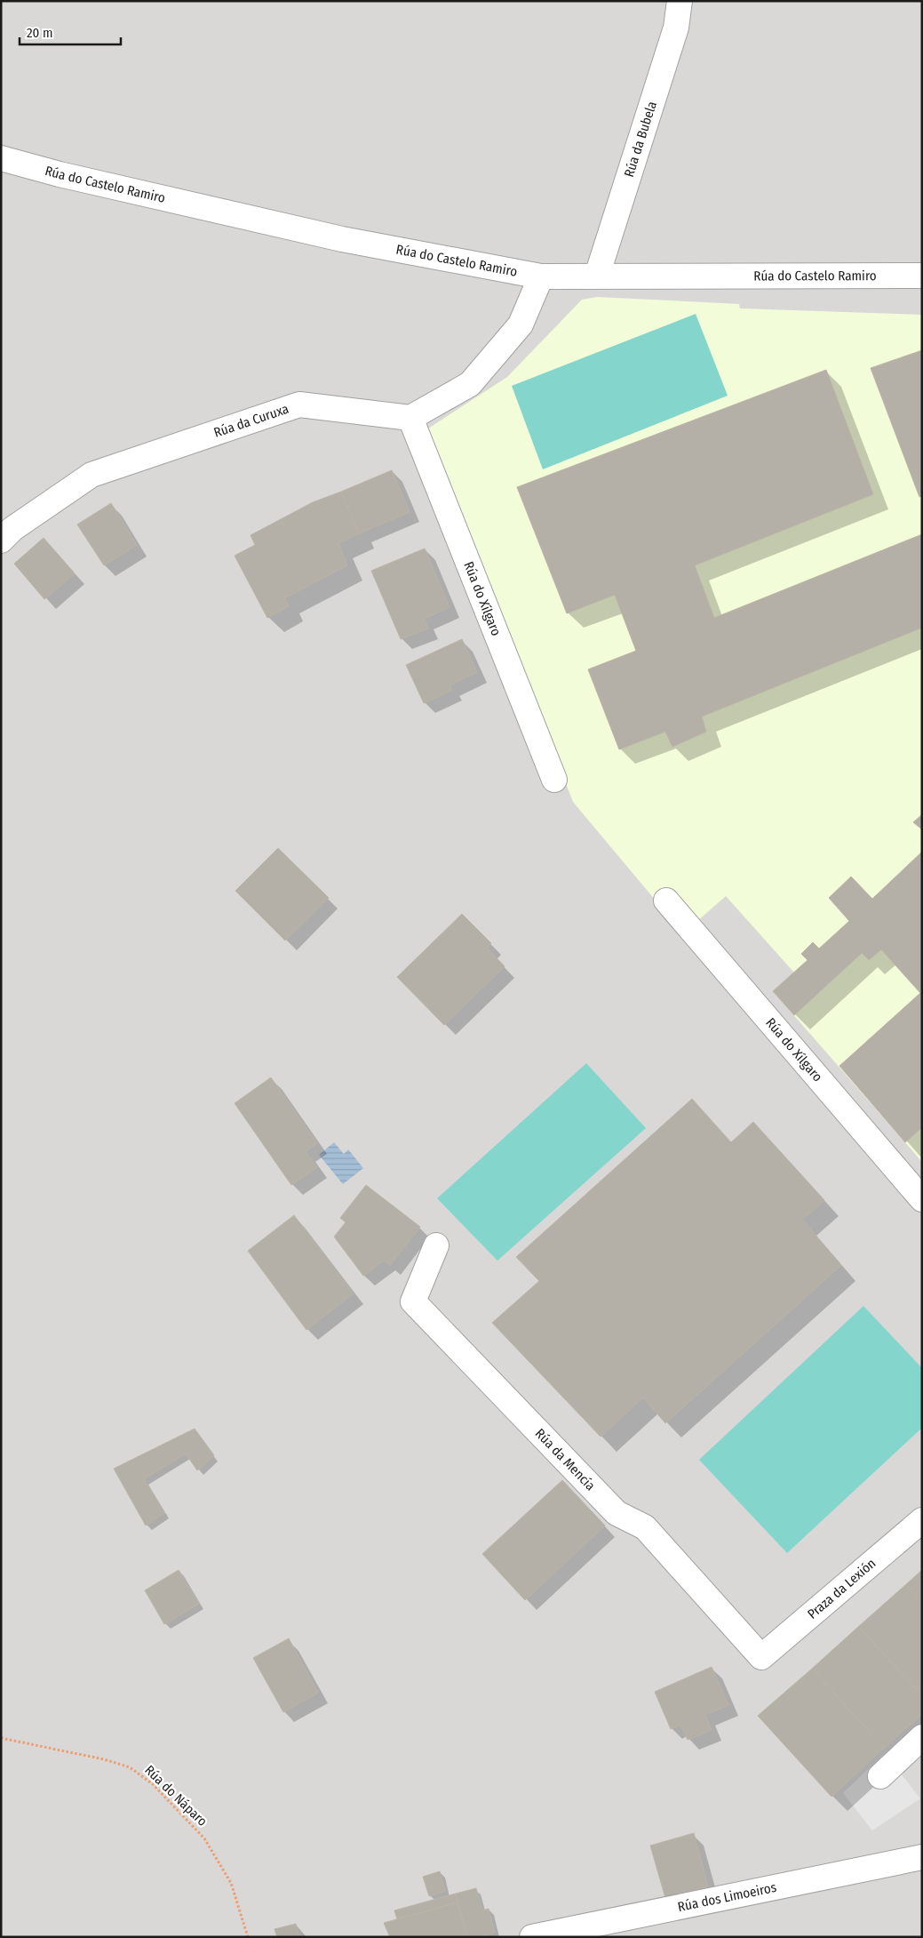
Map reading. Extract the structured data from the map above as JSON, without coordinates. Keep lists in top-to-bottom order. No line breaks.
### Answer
{"streets":{"street":["Rúa da Bubela","Rúa do Castelo Ramiro","Rúa da Curuxa","Rúa do Xílgaro","Rúa da Mencía","Praza da Lexión","Rúa dos Limoeiros"],"path":["Rúa do Náparo"]},"crossings":[["Rúa da Bubela","Rúa do Castelo Ramiro"],["Rúa da Curuxa","Rúa do Xílgaro"],["Rúa da Mencía","Praza da Lexión"]],"scale_bar":"20 m"}
